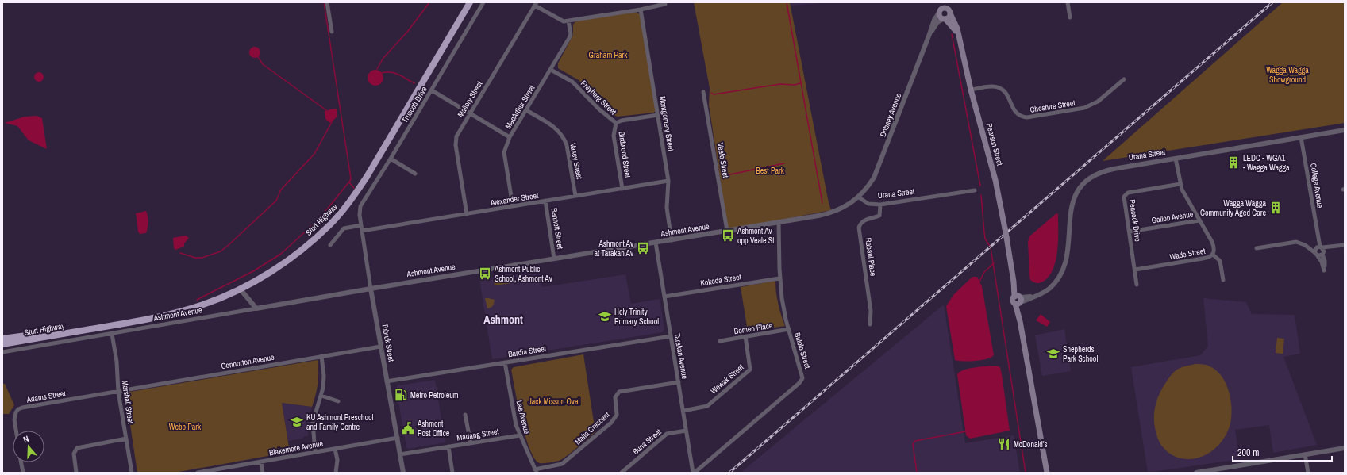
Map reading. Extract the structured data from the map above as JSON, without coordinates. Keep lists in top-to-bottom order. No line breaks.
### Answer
{"streets":{"highway":["Sturt Highway"],"main road":["Dobney Avenue","Pearson Street"],"street":["Freyberg Street","Mallory Street","Truscott Drive","Cheshire Street","MacArthur Street","Montgomery Street","Birdwood Street","Urana Street","Veale Street","Vasey Street","College Avenue","Alexander Street","Gallop Avenue","Peacock Drive","Bennett Street","Ashmont Avenue","Wade Street","Rabaul Place","Kokoda Street","Borneo Place","Tobruk Street","Bulolo Street","Bardia Street","Tarakan Avenue","Connorton Avenue","Wewak Street","Adams Street","Marshall Street","Lae Avenue","Malta Crescent","Madang Street","Buna Street","Blakemore Avenue"]},"crossings":[["Freyberg Street","MacArthur Street"],["Freyberg Street","Montgomery Street"],["Freyberg Street","Birdwood Street"],["Mallory Street","Alexander Street"],["Truscott Drive","Tobruk Street"],["Cheshire Street","Pearson Street"],["MacArthur Street","Vasey Street"],["MacArthur Street","Alexander Street"],["Dobney Avenue","Pearson Street"],["Dobney Avenue","Urana Street"],["Dobney Avenue","Ashmont Avenue"],["Montgomery Street","Alexander Street"],["Montgomery Street","Ashmont Avenue"],["Pearson Street","Urana Street"],["Birdwood Street","Alexander Street"],["Urana Street","College Avenue"],["Urana Street","Ashmont Avenue"],["Urana Street","Wade Street"],["Urana Street","Rabaul Place"],["Veale Street","Ashmont Avenue"],["Vasey Street","Alexander Street"],["Alexander Street","Bennett Street"],["Alexander Street","Tobruk Street"],["Gallop Avenue","Peacock Drive"],["Gallop Avenue","Wade Street"],["Peacock Drive","Wade Street"],["Bennett Street","Ashmont Avenue"],["Ashmont Avenue","Tobruk Street"],["Ashmont Avenue","Bulolo Street"],["Ashmont Avenue","Tarakan Avenue"],["Ashmont Avenue","Marshall Street"],["Kokoda Street","Bulolo Street"],["Kokoda Street","Tarakan Avenue"],["Borneo Place","Bulolo Street"],["Borneo Place","Wewak Street"],["Tobruk Street","Bardia Street"],["Tobruk Street","Connorton Avenue"],["Tobruk Street","Madang Street"],["Tobruk Street","Blakemore Avenue"],["Bulolo Street","Tarakan Avenue"],["Bardia Street","Tarakan Avenue"],["Bardia Street","Lae Avenue"],["Tarakan Avenue","Wewak Street"],["Tarakan Avenue","Malta Crescent"],["Tarakan Avenue","Buna Street"],["Connorton Avenue","Adams Street"],["Connorton Avenue","Marshall Street"],["Adams Street","Marshall Street"],["Lae Avenue","Malta Crescent"],["Lae Avenue","Madang Street"]],"districts":["Ashmont"],"parks":["Graham Park","Wagga Wagga Showground","Best Park","Jack Misson Oval","Webb Park"],"places":{"building":["LEDC - WGA1 - Wagga Wagga","Wagga Wagga Community Aged Care"],"bus stop":["Ashmont Av opp Veale St","Ashmont Av at Tarakan Av","Ashmont Public School, Ashmont Av"],"school or university":["Holy Trinity Primary School","Shepherds Park School","KU Ashmont Preschool and Family Centre"],"fuel station":["Metro Petroleum"],"public building":["Ashmont Post Office"],"restaurant":["McDonald's"]},"scale_bar":"200 m","north":"top"}
